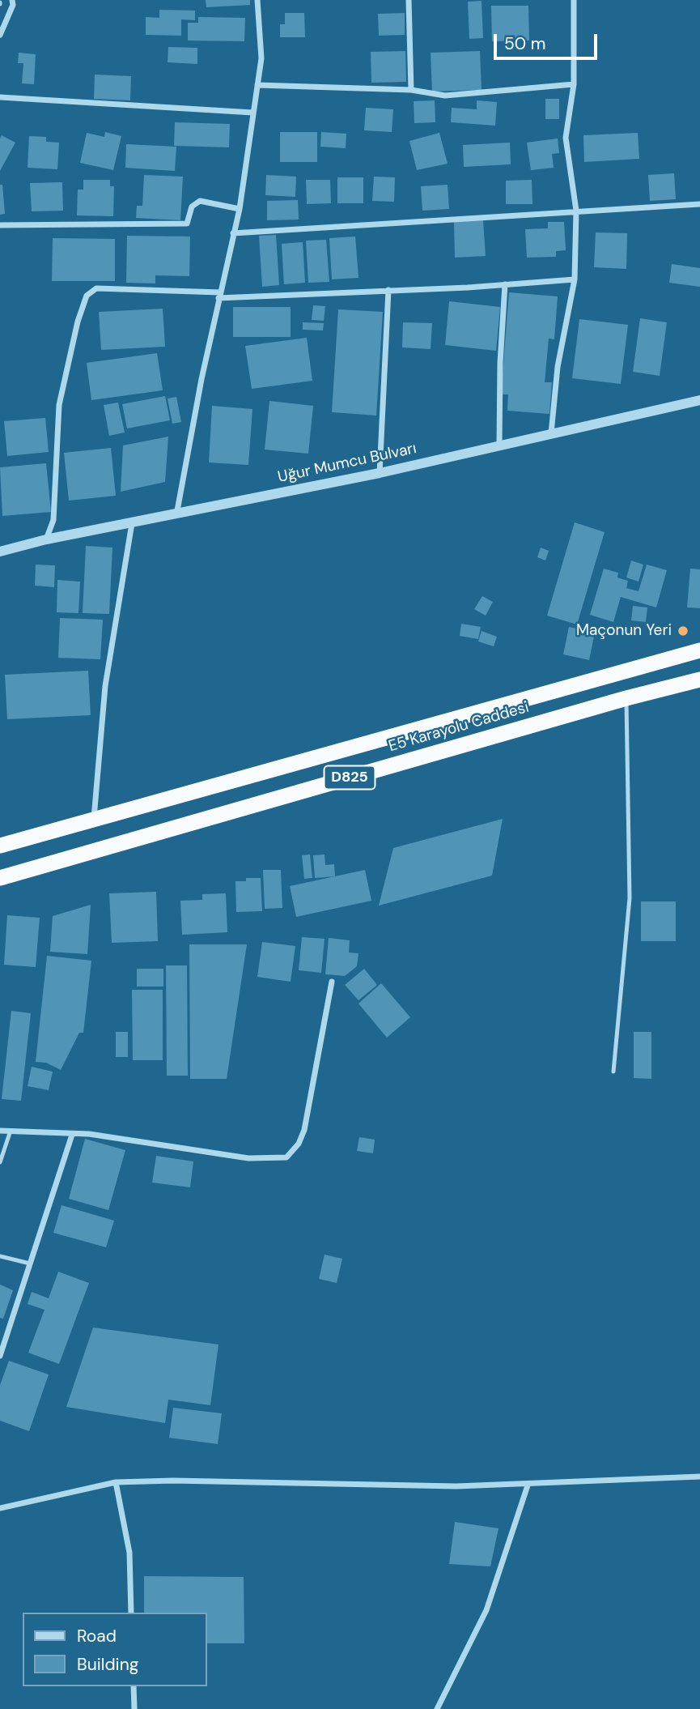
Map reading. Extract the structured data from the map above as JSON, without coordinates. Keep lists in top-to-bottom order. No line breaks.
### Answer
{"streets":{"highway":["E5 Karayolu Caddesi","D825"],"street":["Uğur Mumcu Bulvarı"]},"places":["Maçonun Yeri"],"legend":["Road","Building"],"scale_bar":"50 m"}
